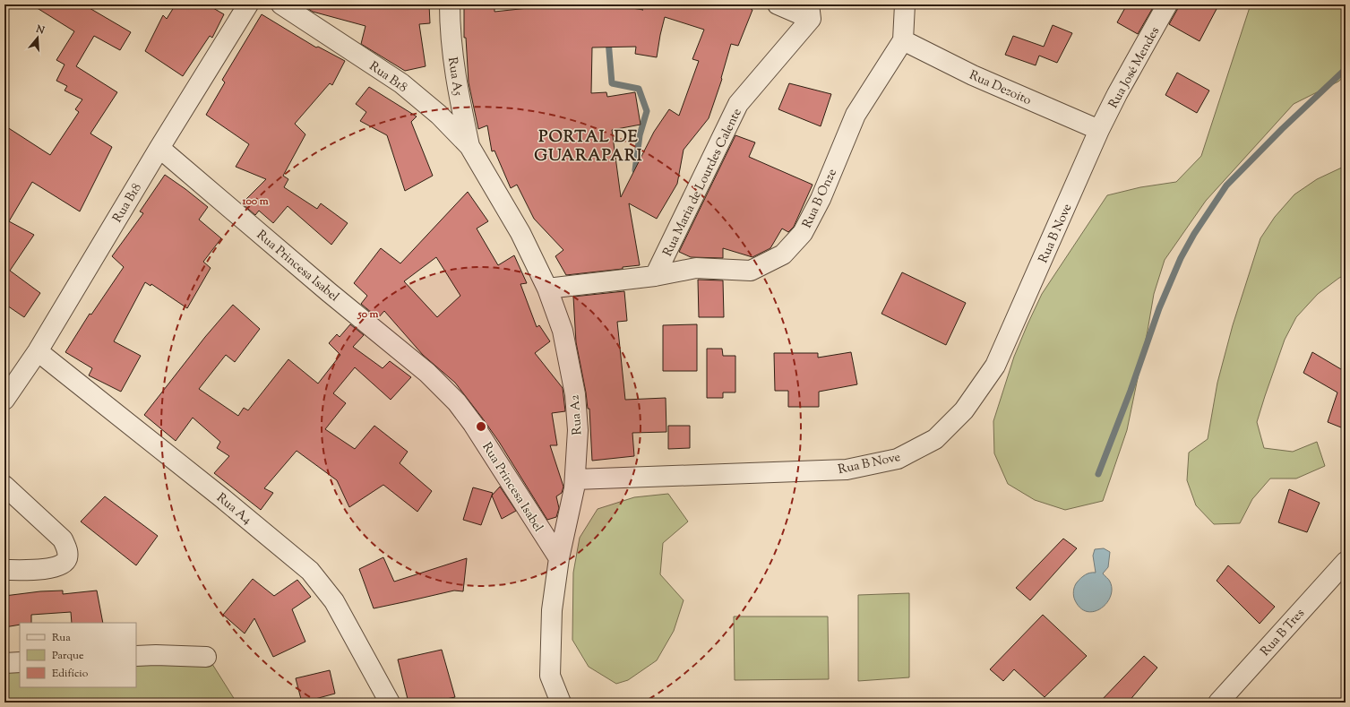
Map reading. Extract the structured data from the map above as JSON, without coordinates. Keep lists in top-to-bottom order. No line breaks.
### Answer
{"streets":{"street":["Rua José Mendes","Rua B18","Rua A5","Rua Dezoito","Rua Maria de Lourdes Calente","Rua B Onze","Rua B Nove","Rua Princesa Isabel","Rua A2","Rua A4","Rua B Tres"]},"crossings":[["Rua José Mendes","Rua Dezoito"],["Rua José Mendes","Rua B Nove"],["Rua B18","Rua A5"],["Rua B18","Rua Princesa Isabel"],["Rua B18","Rua A2"],["Rua B18","Rua A4"],["Rua A5","Rua A2"],["Rua Dezoito","Rua B Onze"],["Rua Dezoito","Rua B Nove"],["Rua Maria de Lourdes Calente","Rua B Onze"],["Rua B Onze","Rua A2"],["Rua B Nove","Rua A2"],["Rua Princesa Isabel","Rua A2"]],"districts":["PORTAL DE GUARAPARI"],"legend":["Rua","Parque","Edifício"],"north":"top","rings":["100 m","50 m"]}
